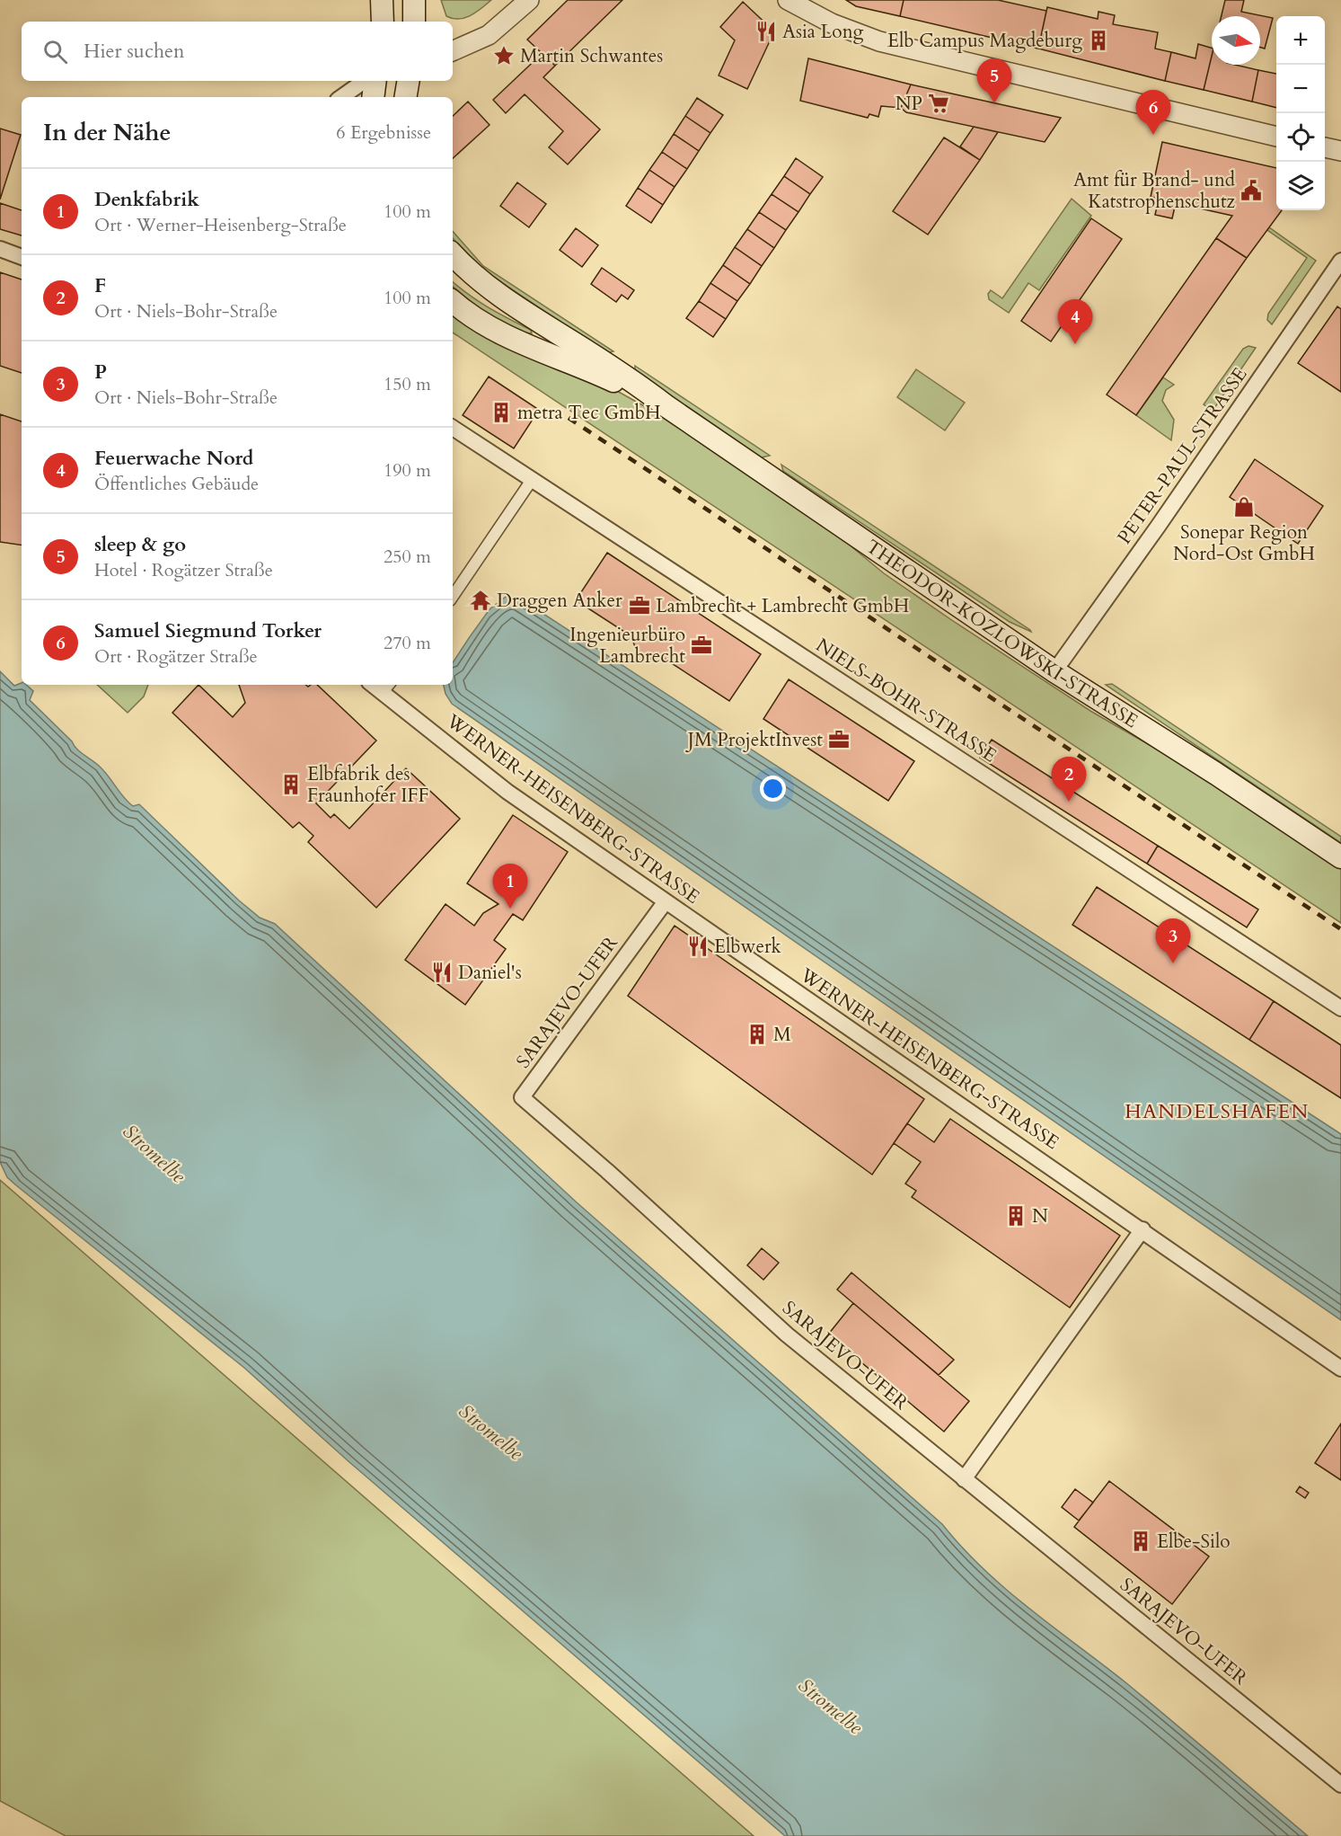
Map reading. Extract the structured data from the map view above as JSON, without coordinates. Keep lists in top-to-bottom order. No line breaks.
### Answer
{"streets":{"main road":["THEODOR-KOZLOWSKI-STRASSE"],"street":["PETER-PAUL-STRASSE","NIELS-BOHR-STRASSE","WERNER-HEISENBERG-STRASSE","SARAJEVO-UFER"]},"crossings":[["PETER-PAUL-STRASSE","THEODOR-KOZLOWSKI-STRASSE"],["WERNER-HEISENBERG-STRASSE","SARAJEVO-UFER"]],"districts":["HANDELSHAFEN"],"water":["Stromelbe"],"places":{"restaurant":["Asia Long","Elbwerk","Daniel's"],"building":["Elb Campus Magdeburg","metra Tec GmbH","Elbfabrik des Fraunhofer IFF","M","N","Elbe-Silo"],"place":["Martin Schwantes"],"supermarket":["NP"],"public building":["Amt für Brand- und Katstrophenschutz"],"shop":["Sonepar Region Nord-Ost GmbH"],"temple":["Draggen Anker"],"office":["Lambrecht + Lambrecht GmbH","Ingenieurbüro Lambrecht","JM ProjektInvest"]},"north":"right","page":{"map_buttons":["+","−"],"search":"Hier suchen","pins":["5","6","4","2","1","3"],"heading":["In der Nähe","6 Ergebnisse"],"list":[{"mark":"1","name":"Denkfabrik","note":"Ort · Werner-Heisenberg-Straße","value":"100 m"},{"mark":"2","name":"F","note":"Ort · Niels-Bohr-Straße","value":"100 m"},{"mark":"3","name":"P","note":"Ort · Niels-Bohr-Straße","value":"150 m"},{"mark":"4","name":"Feuerwache Nord","note":"Öffentliches Gebäude","value":"190 m"},{"mark":"5","name":"sleep & go","note":"Hotel · Rogätzer Straße","value":"250 m"},{"mark":"6","name":"Samuel Siegmund Torker","note":"Ort · Rogätzer Straße","value":"270 m"}]}}
